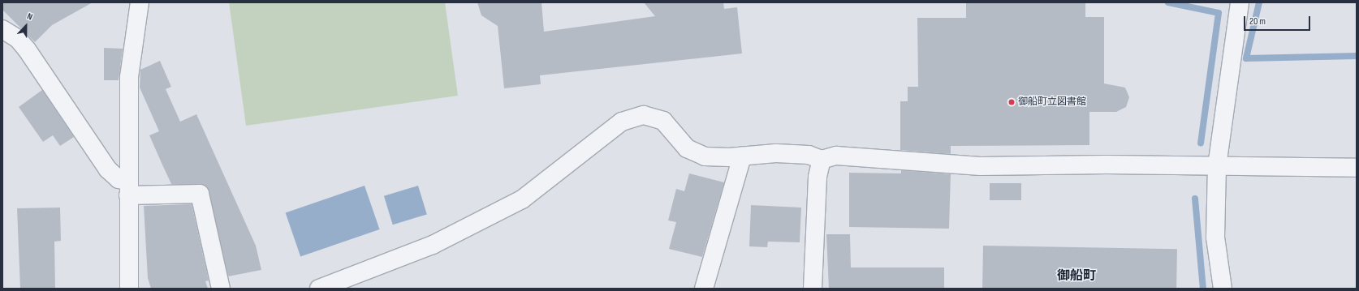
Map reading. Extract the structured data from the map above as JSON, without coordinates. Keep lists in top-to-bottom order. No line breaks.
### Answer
{"districts":["御船町"],"places":["御船町立図書館"],"scale_bar":"20 m","north":"top"}
